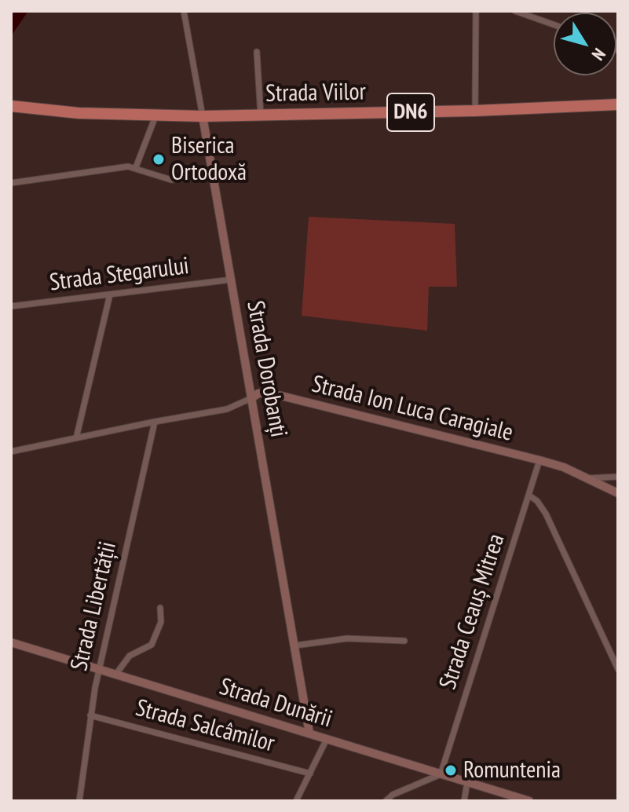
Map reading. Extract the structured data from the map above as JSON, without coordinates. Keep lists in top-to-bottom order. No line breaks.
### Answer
{"streets":{"highway":["Strada Viilor","DN6"],"street":["Strada Stegarului","Strada Dorobanți","Strada Ion Luca Caragiale","Strada Libertății","Strada Ceauș Mitrea","Strada Dunării","Strada Salcâmilor"]},"crossings":[["Strada Viilor","DN6"],["Strada Viilor","Strada Dorobanți"],["DN6","Strada Dorobanți"],["Strada Stegarului","Strada Dorobanți"],["Strada Dorobanți","Strada Ion Luca Caragiale"],["Strada Dorobanți","Strada Dunării"],["Strada Ion Luca Caragiale","Strada Libertății"],["Strada Ion Luca Caragiale","Strada Ceauș Mitrea"],["Strada Libertății","Strada Dunării"],["Strada Libertății","Strada Salcâmilor"],["Strada Ceauș Mitrea","Strada Dunării"]],"places":["Biserica Ortodoxă","Romuntenia"],"north":"bottom right"}
